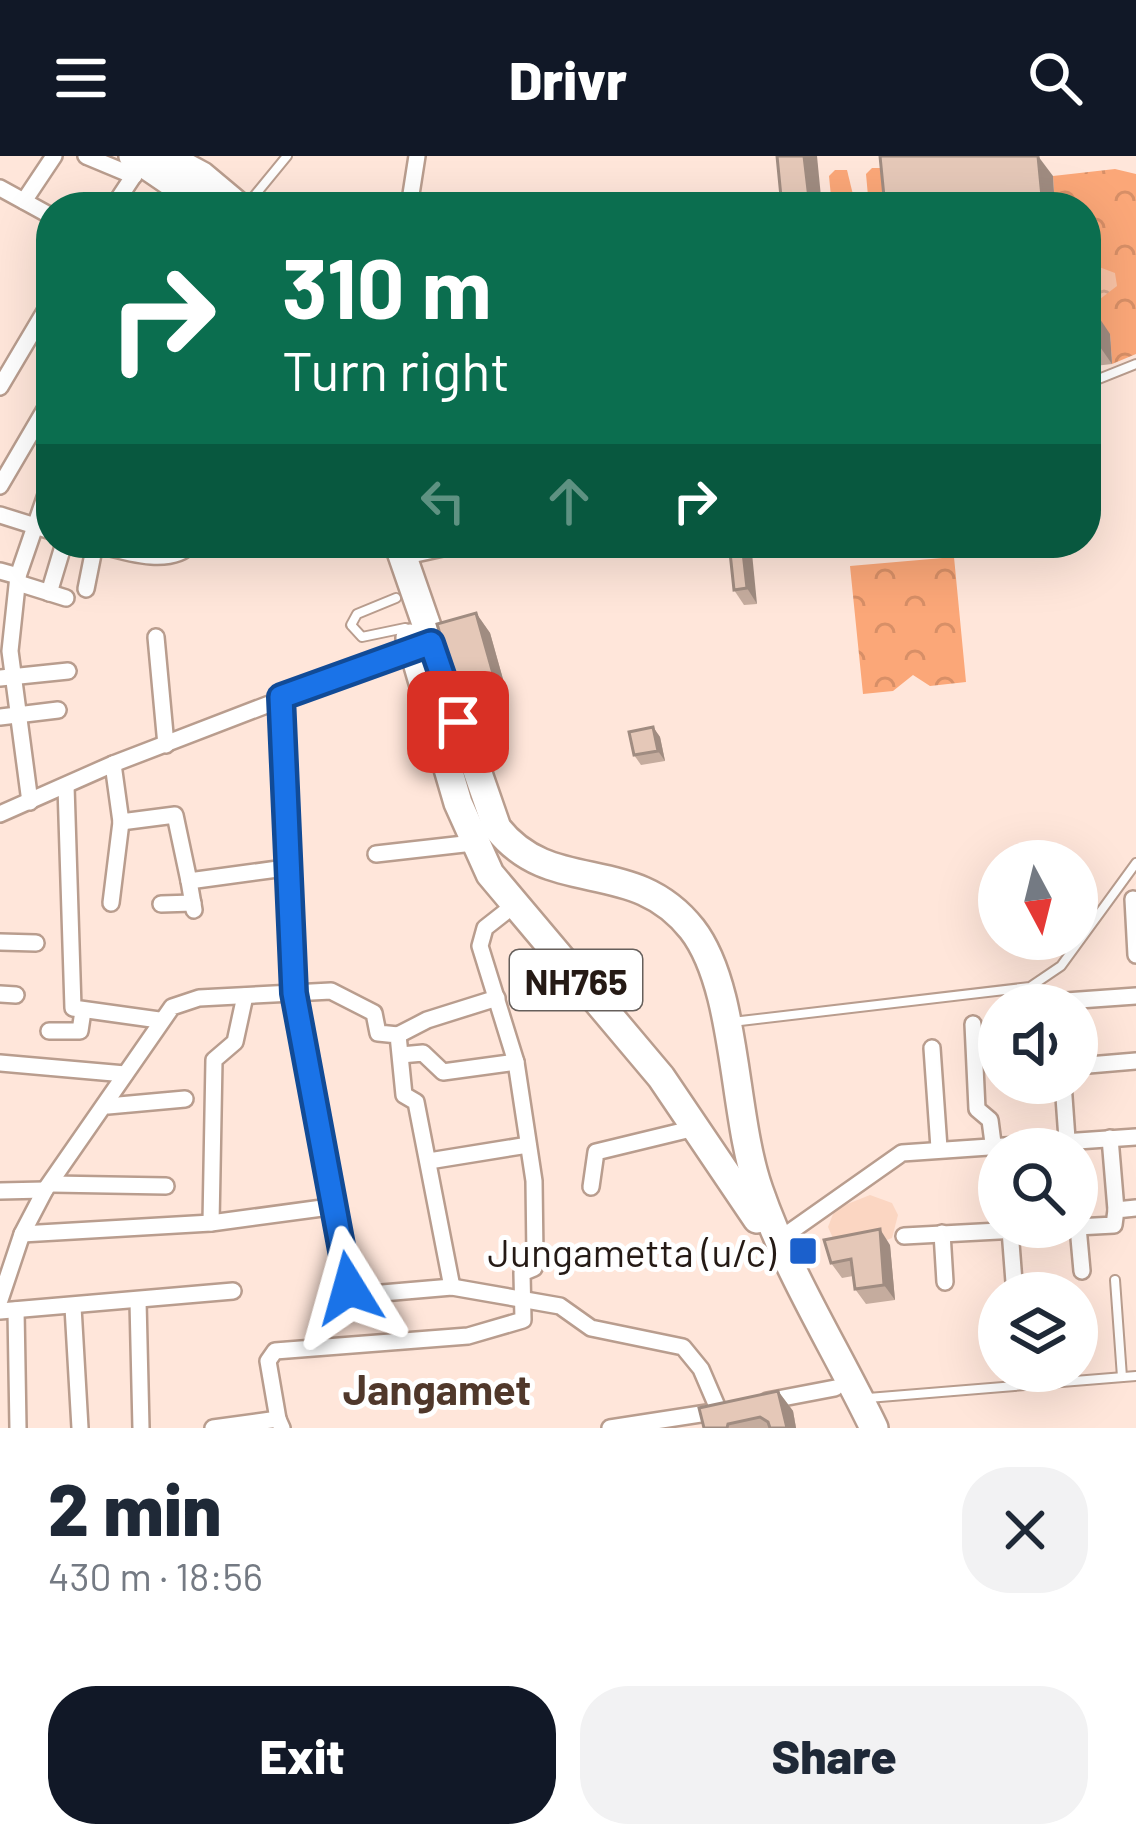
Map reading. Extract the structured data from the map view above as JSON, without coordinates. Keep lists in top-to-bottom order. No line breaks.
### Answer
{"streets":{"highway":["NH765"]},"districts":["Jangamet"],"places":{"transit":["Jungametta (u/c)"]},"north":"bottom","page":{"header":"Drivr","turn":["310 m","Turn right"],"heading":["2 min","430 m · 18:56"],"buttons":["Exit","Share"]}}
